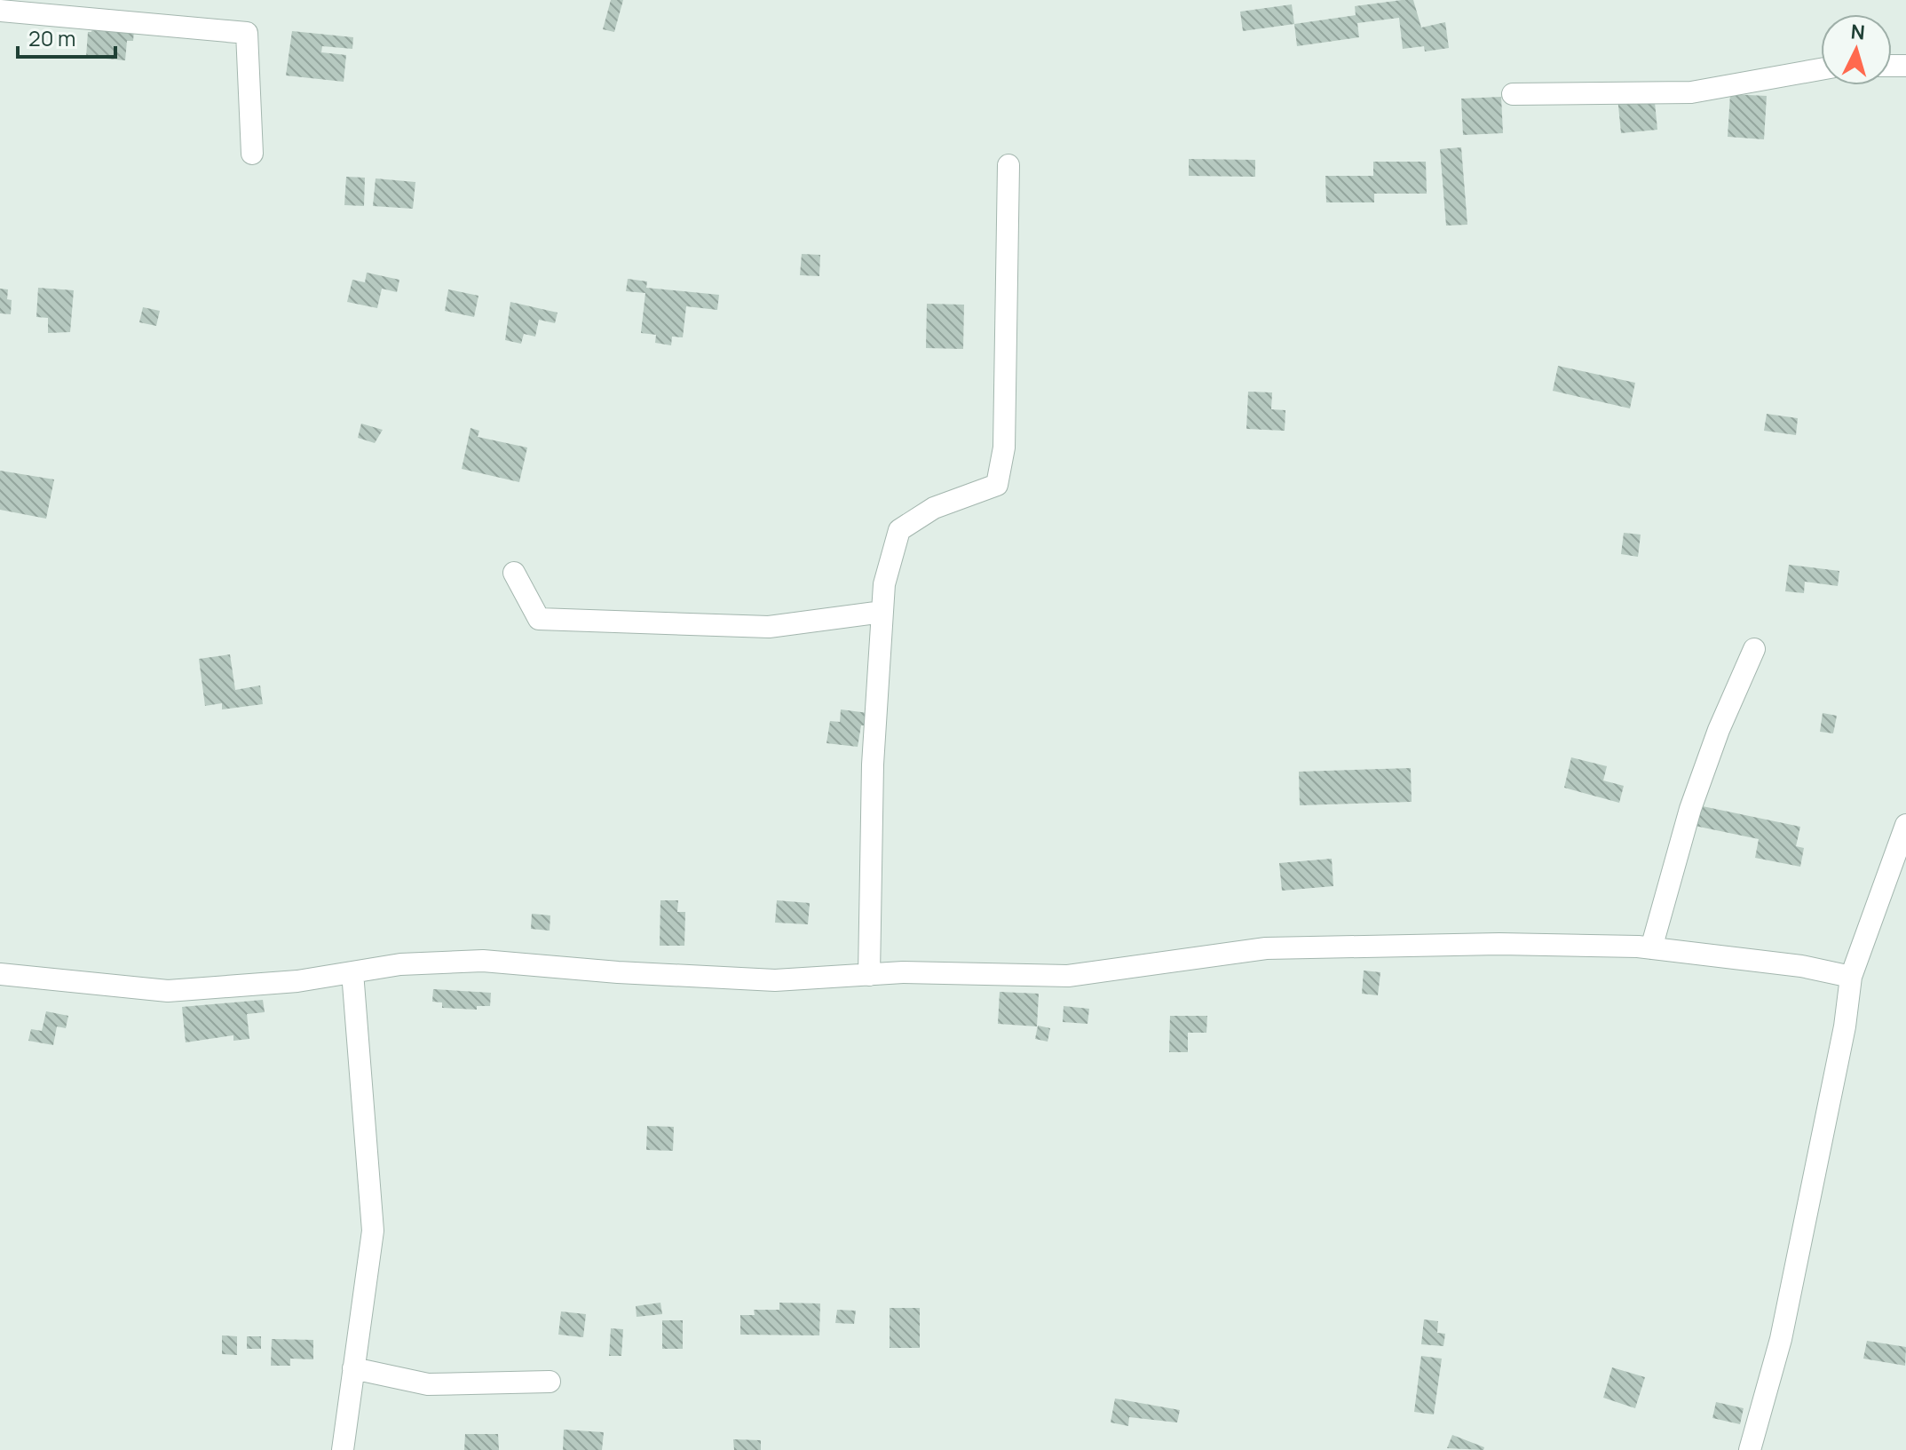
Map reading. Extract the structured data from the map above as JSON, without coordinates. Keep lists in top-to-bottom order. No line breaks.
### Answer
{"scale_bar":"20 m","north":"top"}
